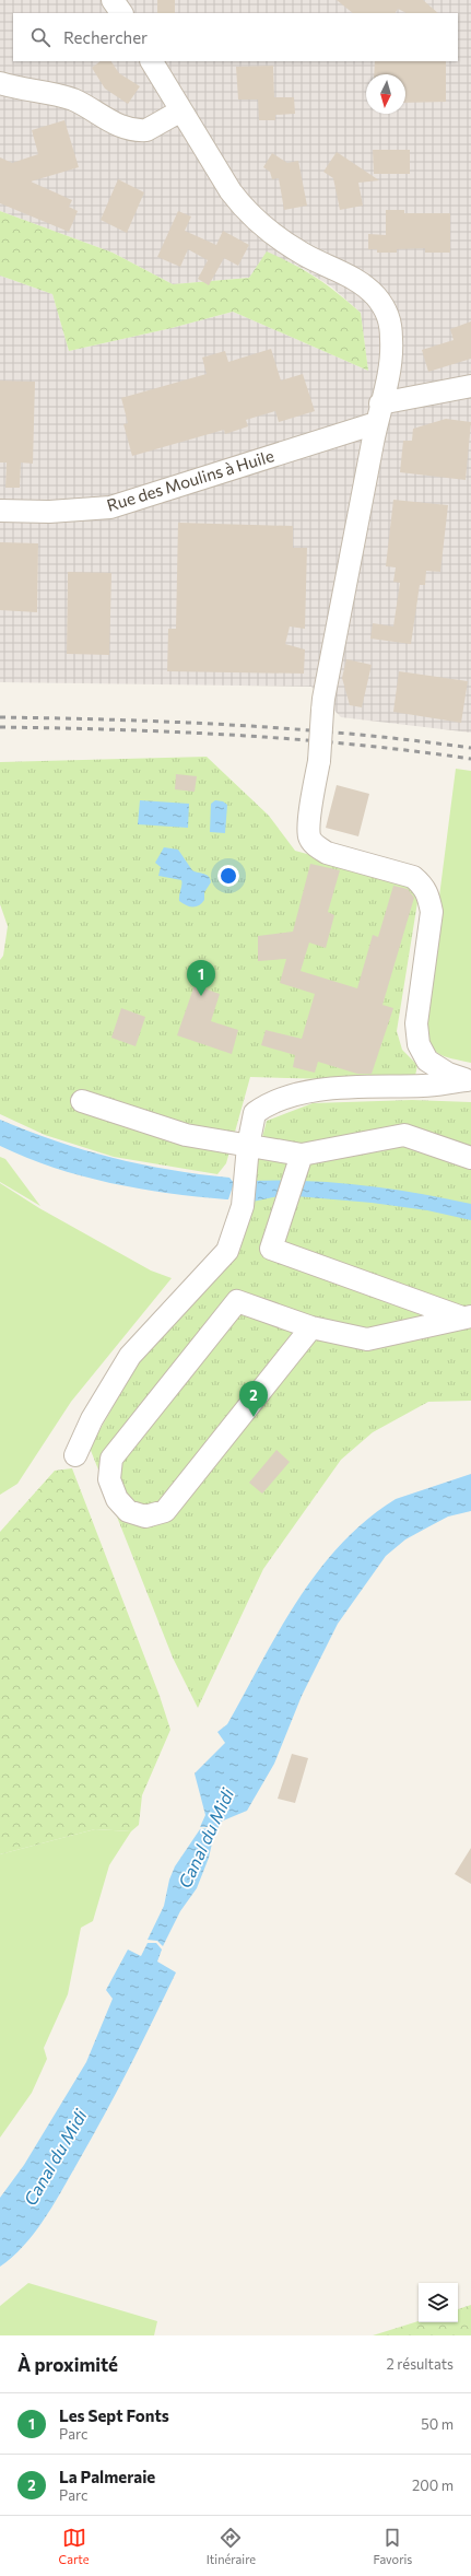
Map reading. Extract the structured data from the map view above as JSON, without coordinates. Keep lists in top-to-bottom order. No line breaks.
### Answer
{"streets":{"street":["Rue des Moulins à Huile"]},"water":["Canal du Midi"],"north":"bottom","page":{"search":"Rechercher","pins":["1","2"],"heading":["À proximité","2 résultats"],"list":[{"mark":"1","name":"Les Sept Fonts","note":"Parc","value":"50 m"},{"mark":"2","name":"La Palmeraie","note":"Parc","value":"200 m"}],"nav":["Carte","Itinéraire","Favoris"]}}
